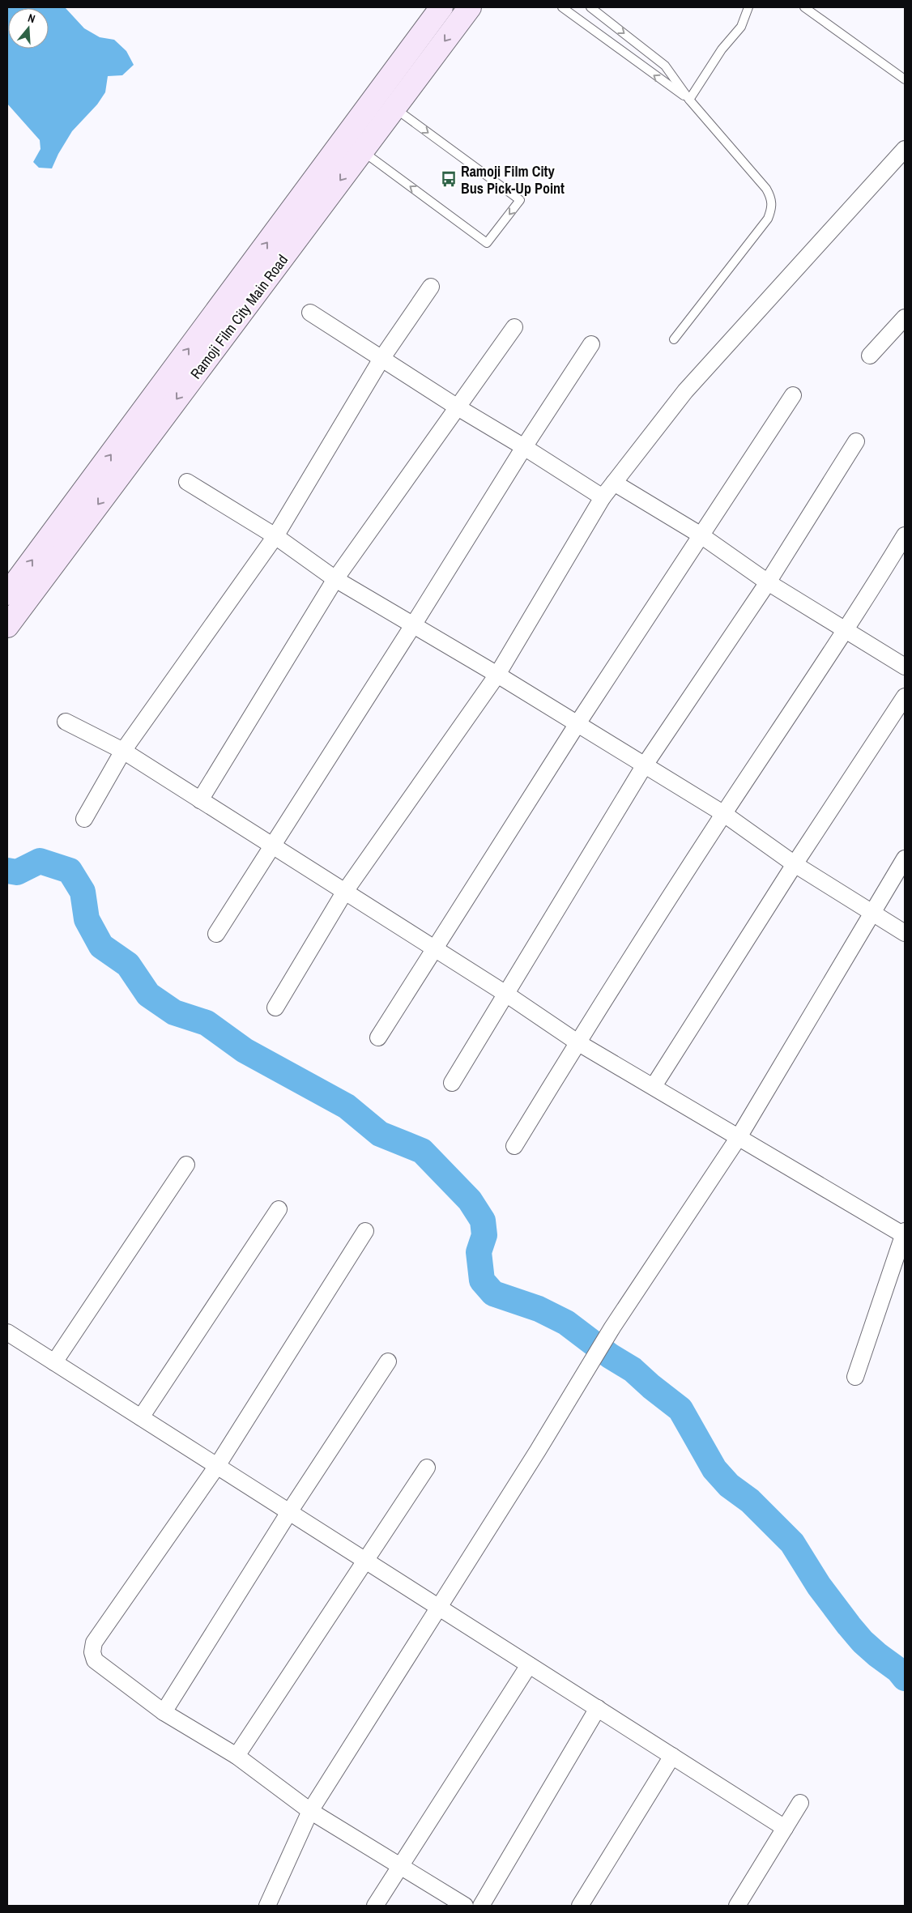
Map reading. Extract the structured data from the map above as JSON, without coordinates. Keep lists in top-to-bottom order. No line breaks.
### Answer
{"streets":{"street":["Ramoji Film City Main Road"]},"places":{"bus stop":["Ramoji Film City Bus Pick-Up Point"]},"north":"top"}
